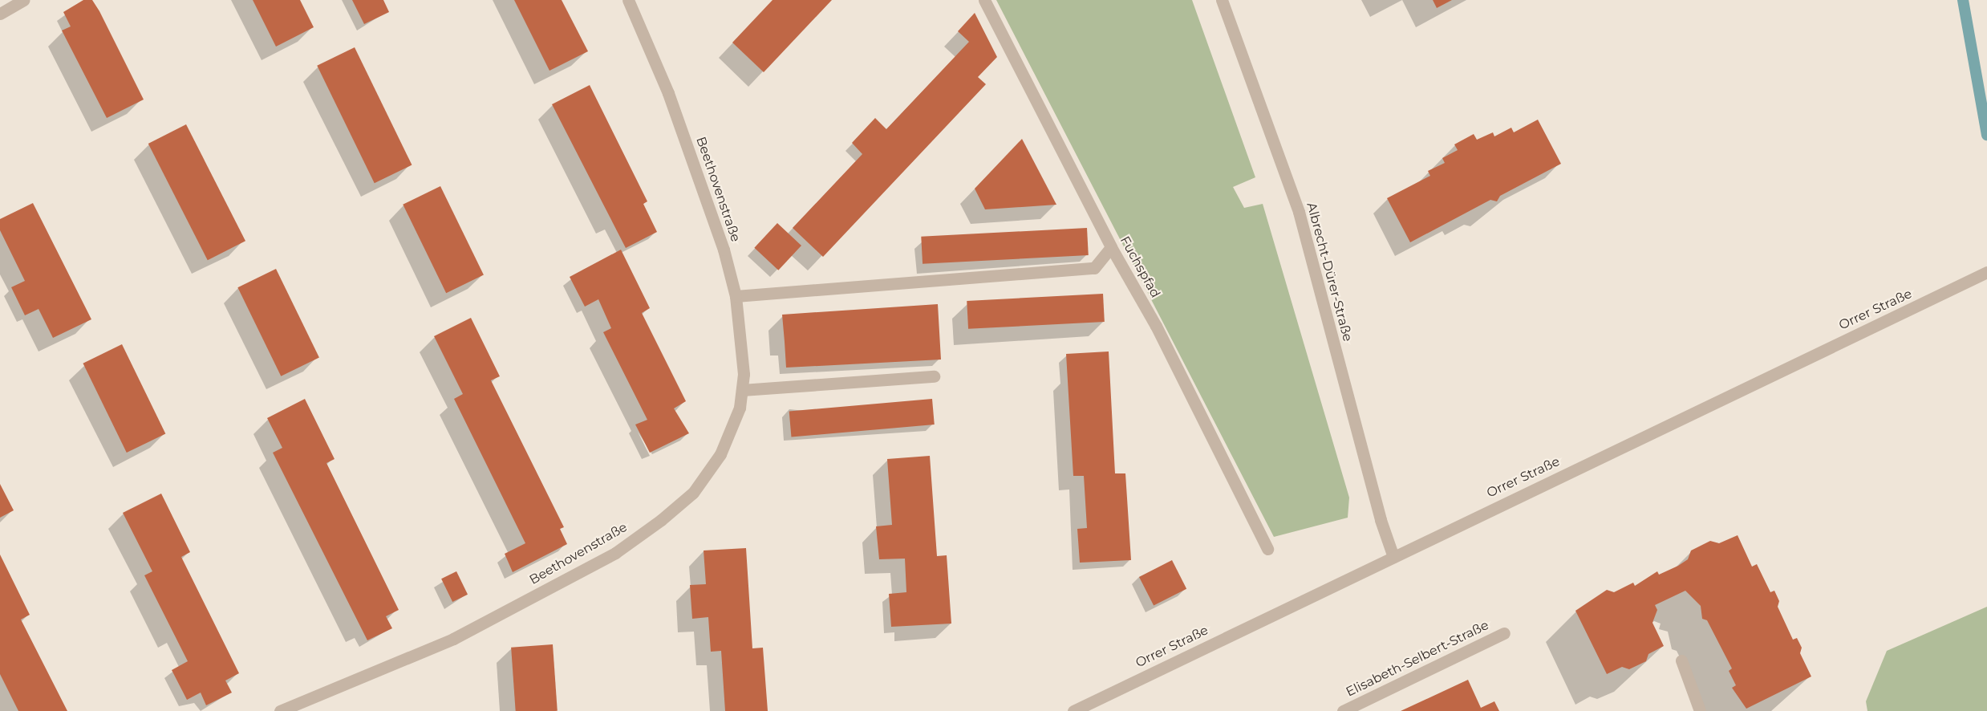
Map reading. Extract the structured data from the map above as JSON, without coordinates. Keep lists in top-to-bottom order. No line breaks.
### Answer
{"streets":{"street":["Beethovenstraße","Fuchspfad","Albrecht-Dürer-Straße","Orrer Straße","Elisabeth-Selbert-Straße"]},"crossings":[["Albrecht-Dürer-Straße","Orrer Straße"]]}
